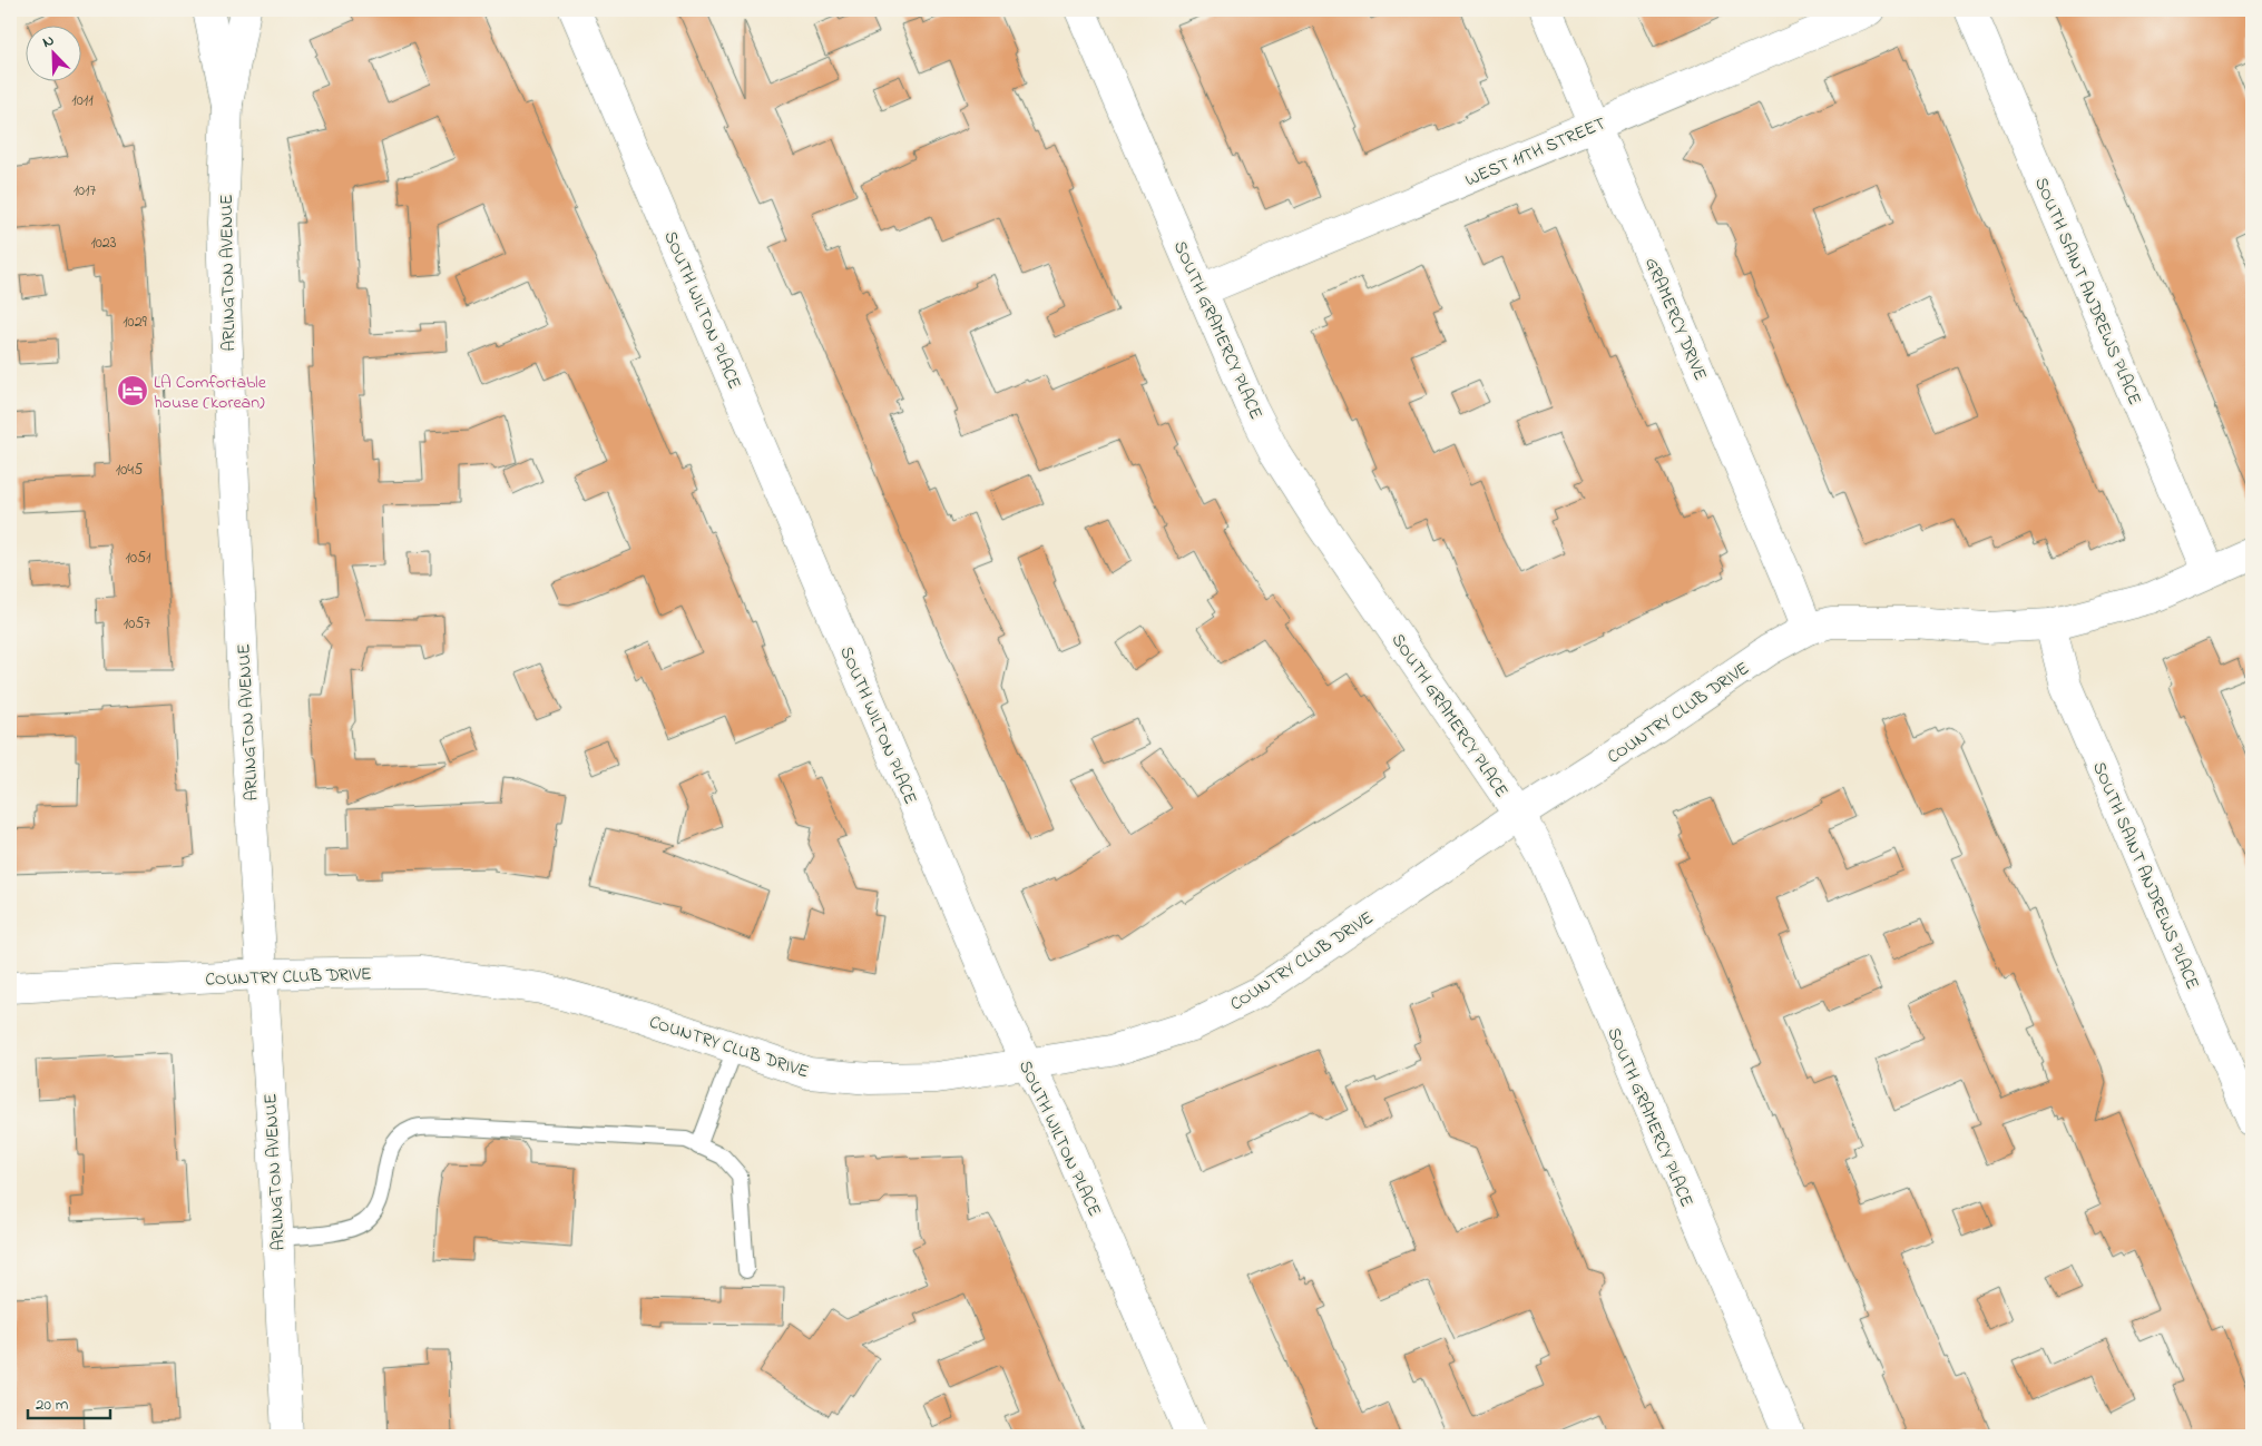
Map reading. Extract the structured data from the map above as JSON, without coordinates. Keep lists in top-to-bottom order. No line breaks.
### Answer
{"streets":{"street":["WEST 11TH STREET","ARLINGTON AVENUE","SOUTH SAINT ANDREWS PLACE","SOUTH WILTON PLACE","GRAMERCY DRIVE","SOUTH GRAMERCY PLACE","COUNTRY CLUB DRIVE"]},"crossings":[["WEST 11TH STREET","GRAMERCY DRIVE"],["WEST 11TH STREET","SOUTH GRAMERCY PLACE"],["ARLINGTON AVENUE","COUNTRY CLUB DRIVE"],["SOUTH SAINT ANDREWS PLACE","COUNTRY CLUB DRIVE"],["SOUTH WILTON PLACE","COUNTRY CLUB DRIVE"],["GRAMERCY DRIVE","COUNTRY CLUB DRIVE"],["SOUTH GRAMERCY PLACE","COUNTRY CLUB DRIVE"]],"places":{"hotel":["LA Comfortable house (korean)"]},"house_numbers":["1011","1017","1023","1029","1045","1051","1057"],"scale_bar":"20 m","north":"top left"}
